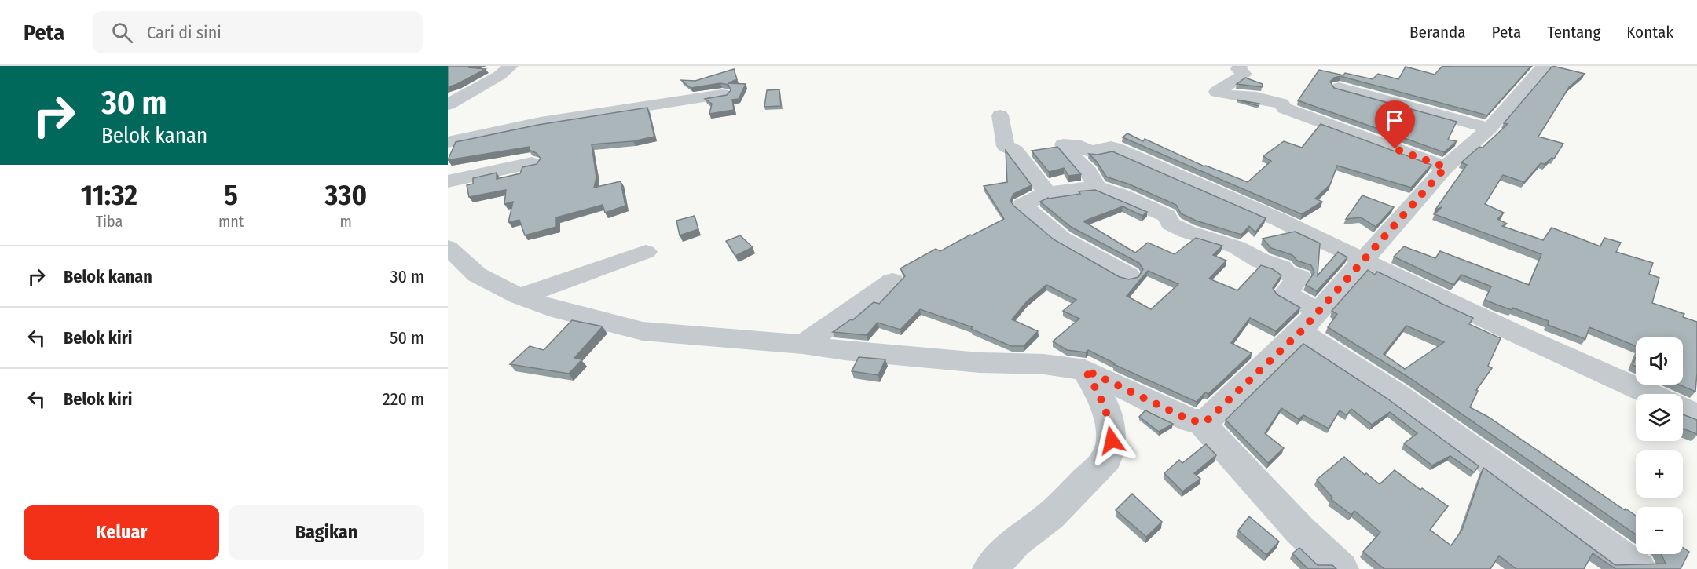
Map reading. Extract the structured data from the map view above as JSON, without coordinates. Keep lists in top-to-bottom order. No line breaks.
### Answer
{"page":{"header":"Peta","search":"Cari di sini","nav":["Beranda","Peta","Tentang","Kontak"],"turn":["30 m","Belok kanan"],"eta":["11:32","Tiba","5","mnt","330","m"],"list":[{"name":"Belok kanan","value":"30 m"},{"name":"Belok kiri","value":"50 m"},{"name":"Belok kiri","value":"220 m"}],"map_buttons":["+","−"],"buttons":["Keluar","Bagikan"]}}
